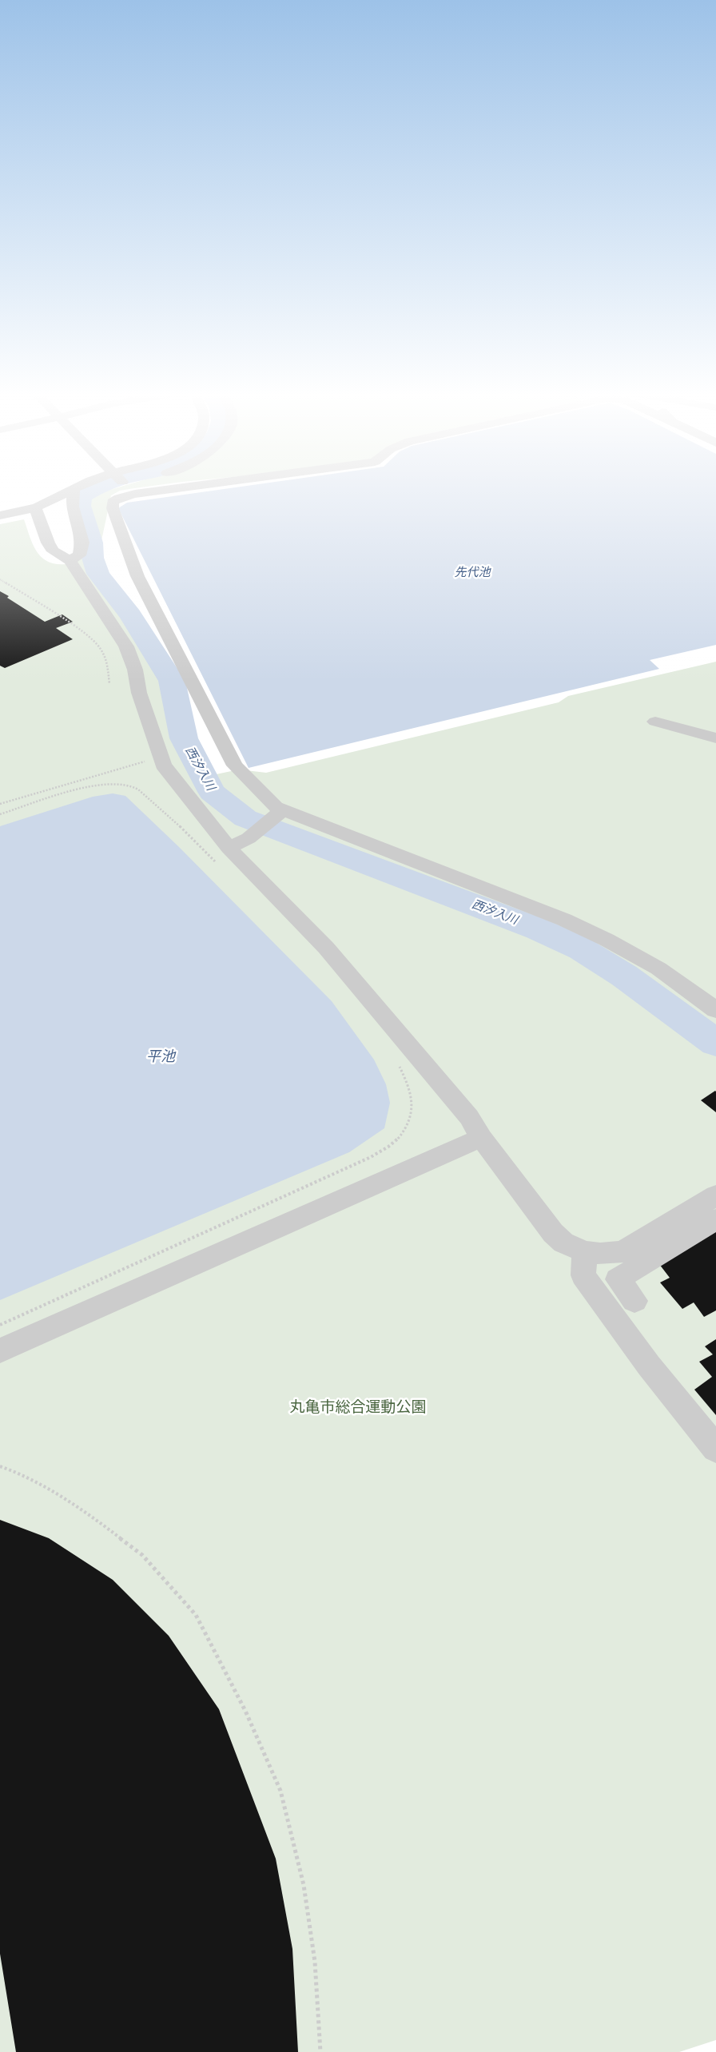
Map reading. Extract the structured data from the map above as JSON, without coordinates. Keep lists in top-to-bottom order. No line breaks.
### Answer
{"water":["先代池","西汐入川","平池"],"parks":["丸亀市総合運動公園"]}
